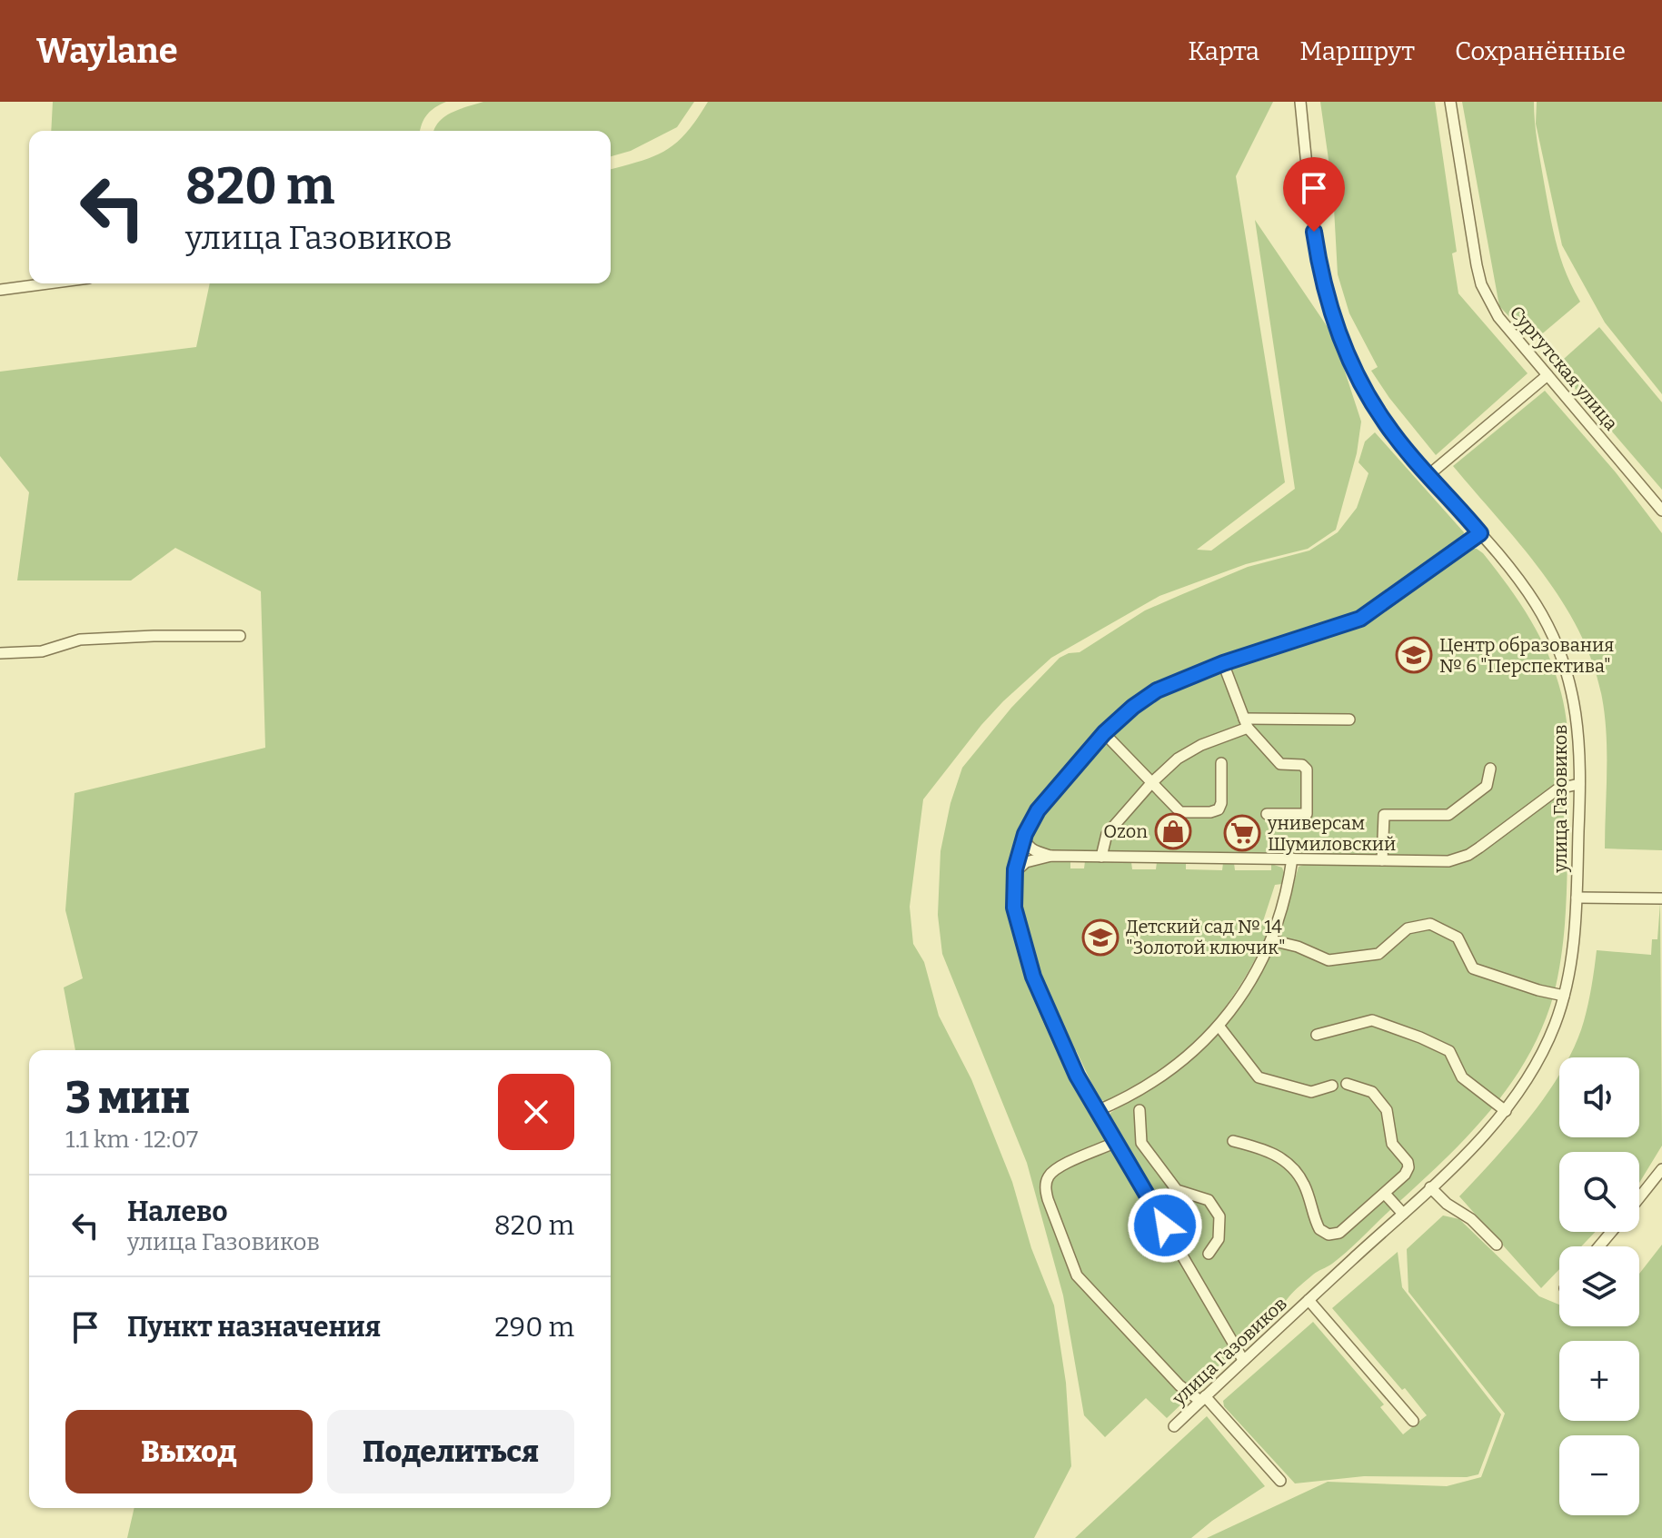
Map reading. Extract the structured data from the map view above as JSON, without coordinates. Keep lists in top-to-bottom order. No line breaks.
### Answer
{"streets":{"street":["Сургутская улица","улица Газовиков"]},"places":{"school or university":["Центр образования № 6 \"Перспектива\"","Детский сад № 14 \"Золотой ключик\""],"shop":["Ozon"],"supermarket":["универсам Шумиловский"]},"page":{"header":"Waylane","nav":["Карта","Маршрут","Сохранённые"],"turn":["820 m","улица Газовиков"],"heading":["3 мин","1.1 km · 12:07"],"map_buttons":["+","−"],"list":[{"name":"Налево","note":"улица Газовиков","value":"820 m"},{"name":"Пункт назначения","value":"290 m"}],"buttons":["Выход","Поделиться"]}}
